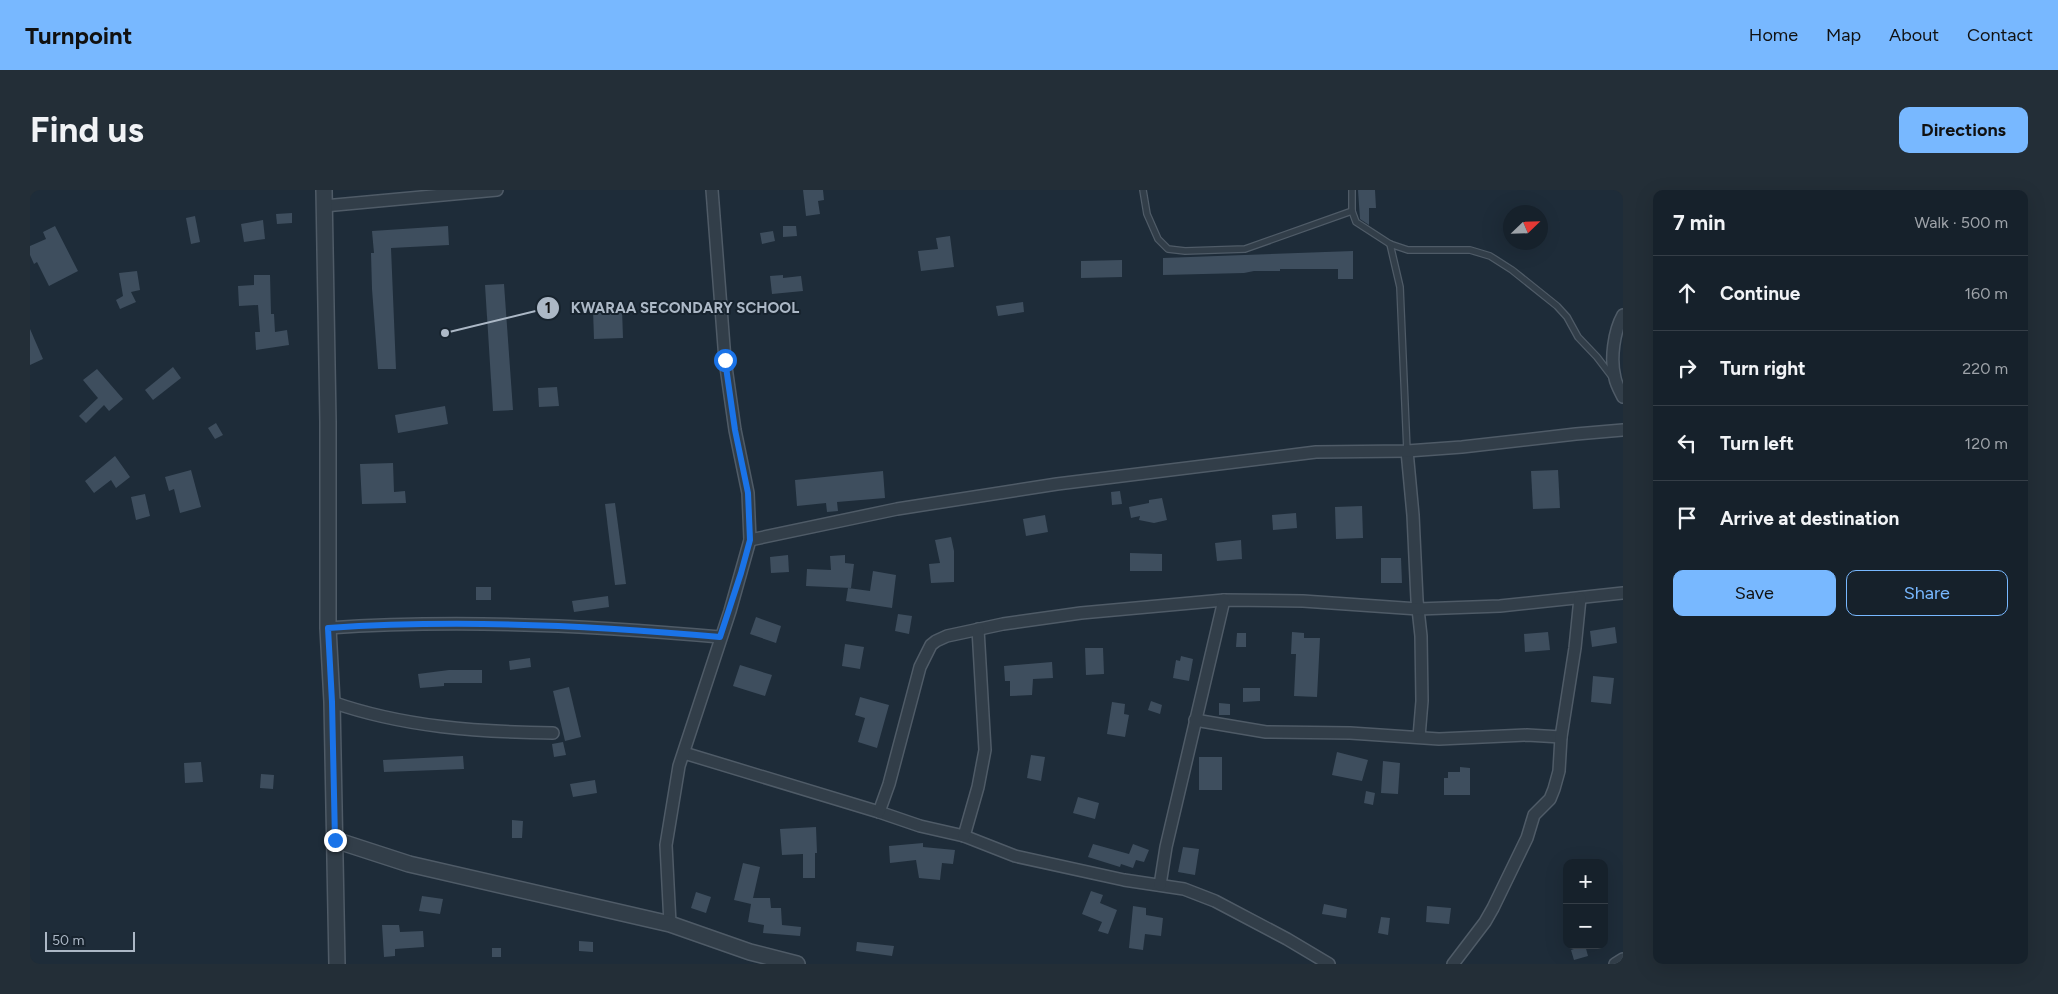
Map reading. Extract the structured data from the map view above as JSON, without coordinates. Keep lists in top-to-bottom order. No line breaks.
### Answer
{"places":["KWARAA SECONDARY SCHOOL"],"scale_bar":"50 m","north":"top right","page":{"header":"Turnpoint","nav":["Home","Map","About","Contact"],"buttons":["Directions",["Save","Share"]],"title":"Find us","heading":["7 min","Walk · 500 m"],"list":[["Continue","160 m"],["Turn right","220 m"],["Turn left","120 m"],"Arrive at destination"],"map_buttons":["+","−"],"scale":"50 m"}}
